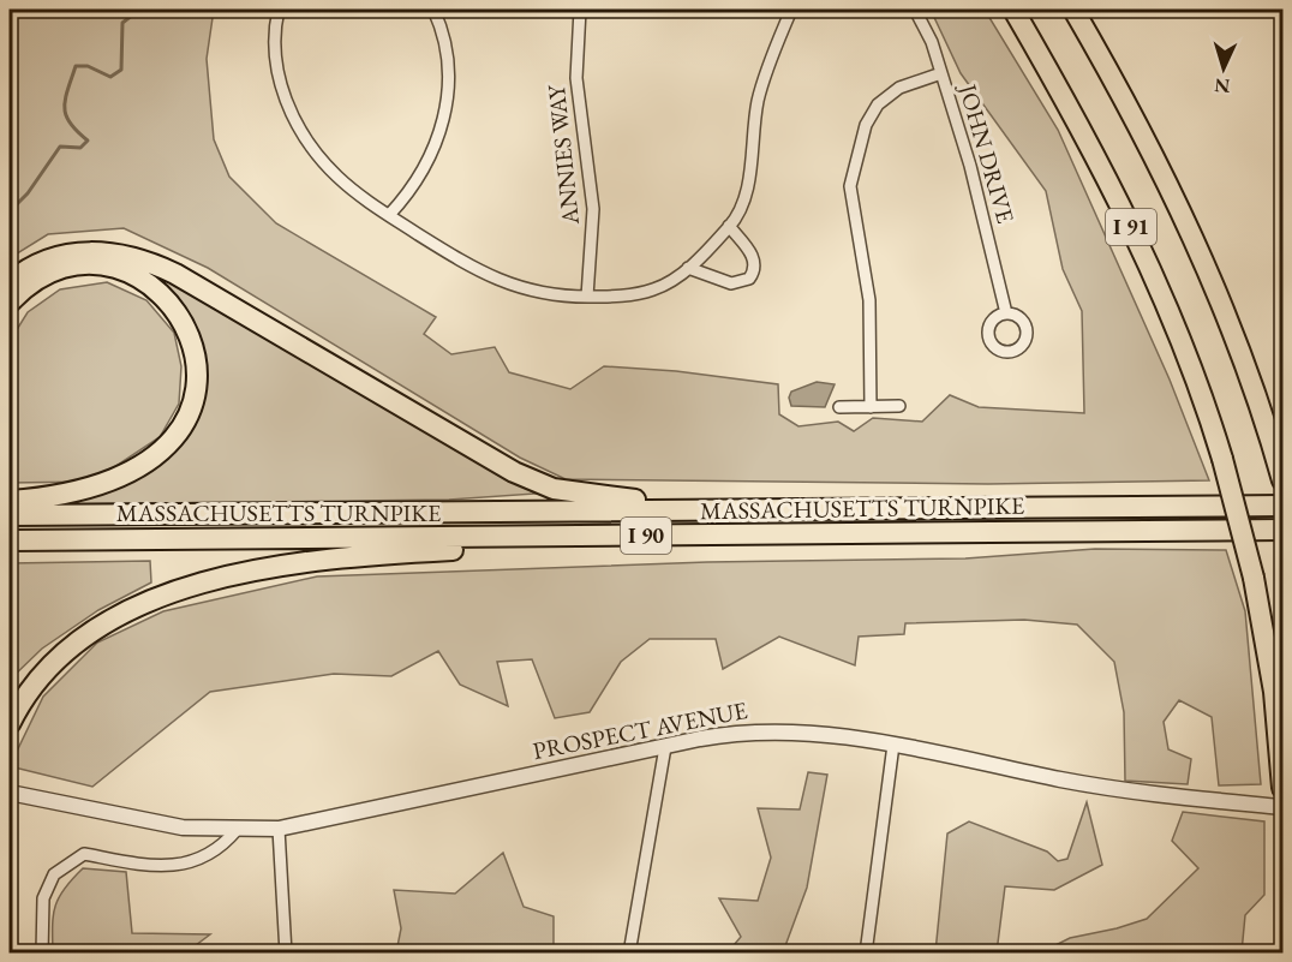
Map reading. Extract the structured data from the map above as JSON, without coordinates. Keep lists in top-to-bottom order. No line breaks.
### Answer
{"streets":{"highway":["I 91","MASSACHUSETTS TURNPIKE","I 90"],"street":["JOHN DRIVE","ANNIES WAY","PROSPECT AVENUE"]},"north":"bottom"}
